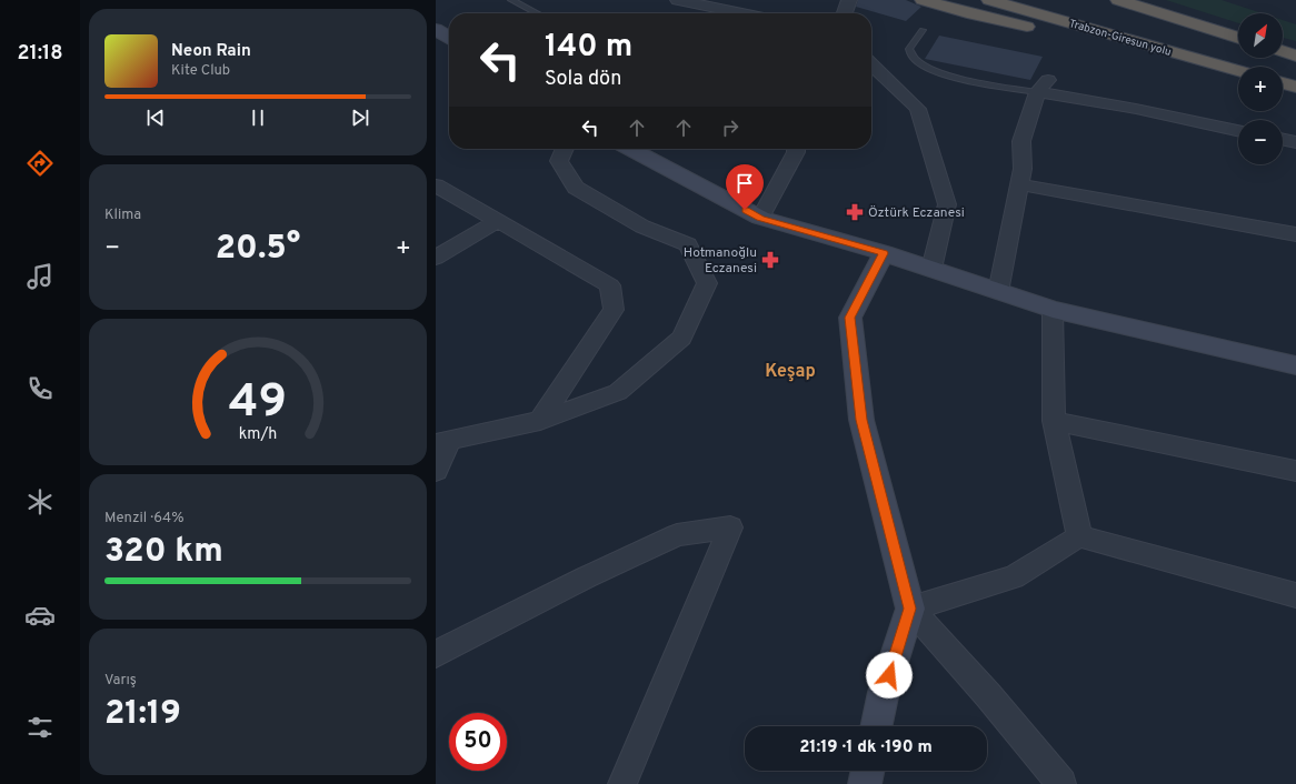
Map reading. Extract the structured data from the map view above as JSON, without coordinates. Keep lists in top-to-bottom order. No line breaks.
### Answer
{"streets":{"highway":["Trabzon-Giresun yolu"]},"districts":["Keşap"],"places":{"pharmacy":["Öztürk Eczanesi","Hotmanoğlu Eczanesi"]},"north":"top right","page":{"tabs":"21:18","map_buttons":["+","−"],"turn":["140 m","Sola dön"],"song":["Neon Rain","Kite Club"],"tile":["Klima",["Menzil · 64%","320 km"],["Varış","21:19"]],"heat":["−","20.5°","+"],"limit":"50","trip":"21:19 · 1 dk · 190 m","gauge":["49","km/h"]}}
